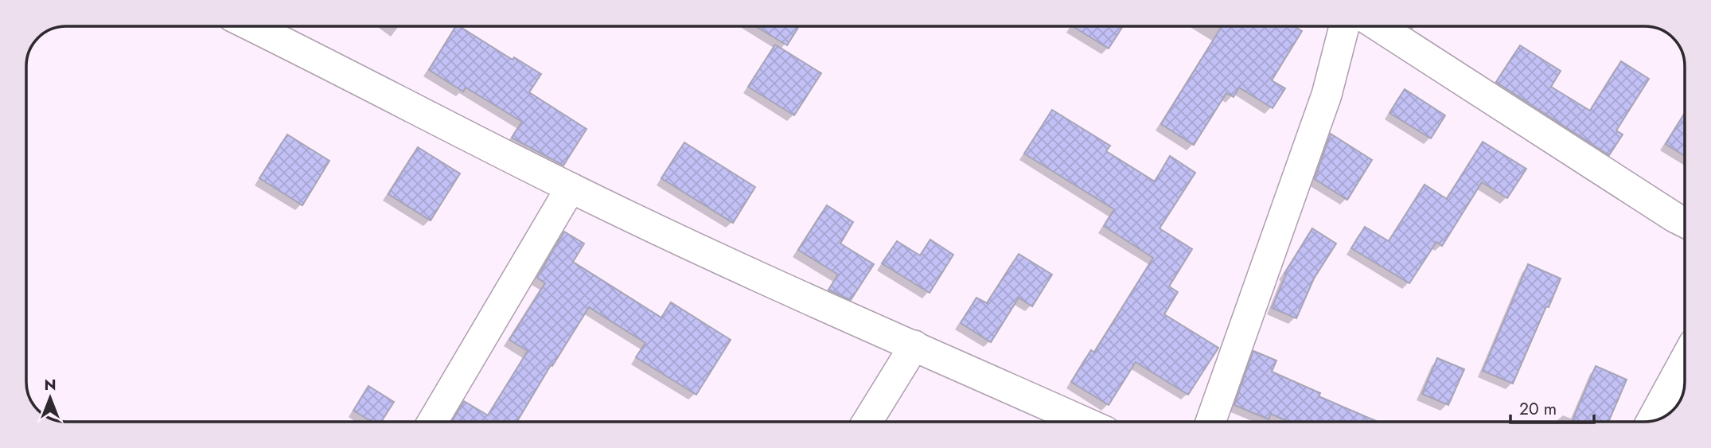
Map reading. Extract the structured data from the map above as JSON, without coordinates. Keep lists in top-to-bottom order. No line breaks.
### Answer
{"scale_bar":"20 m","north":"top"}
